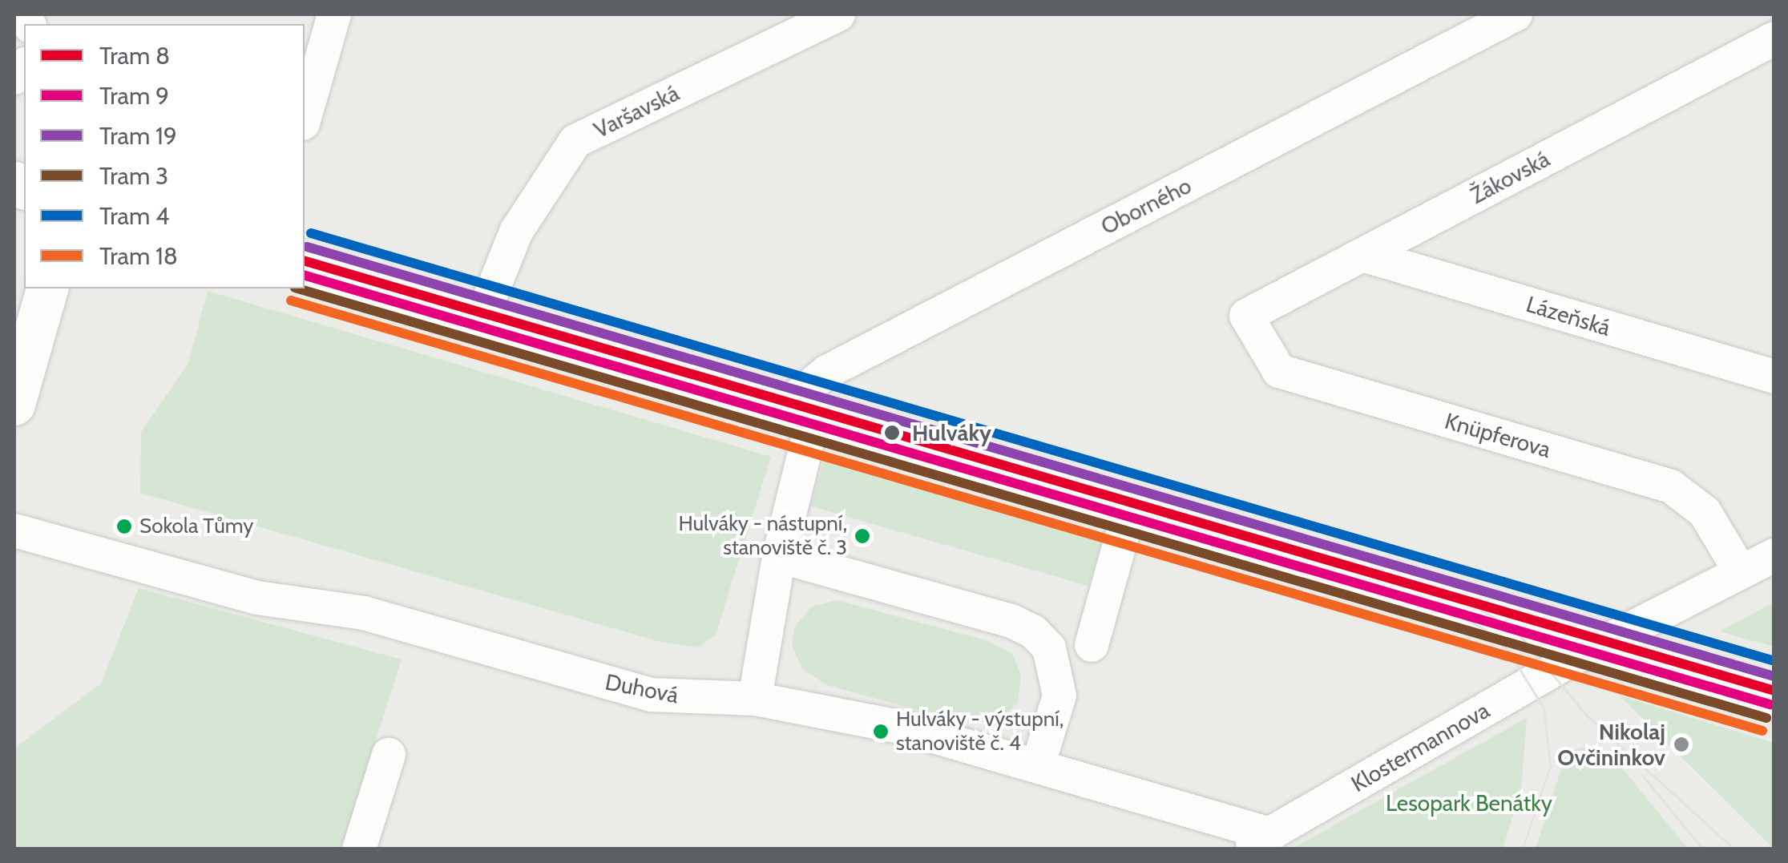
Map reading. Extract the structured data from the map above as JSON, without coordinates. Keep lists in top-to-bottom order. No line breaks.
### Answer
{"streets":{"street":["Varšavská","Žákovská","Oborného","Lázeňská","Knüpferova","Duhová","Klostermannova"]},"crossings":[["Žákovská","Lázeňská"],["Žákovská","Knüpferova"],["Knüpferova","Klostermannova"],["Duhová","Klostermannova"]],"parks":["Lesopark Benátky"],"places":["Hulváky","Sokola Tůmy","Hulváky - nástupní, stanoviště č. 3","Hulváky - výstupní, stanoviště č. 4","Nikolaj Ovčininkov"],"lines":["tram line 4","tram line 19","tram line 8","tram line 9","tram line 3","tram line 18"],"legend":["Tram 8","Tram 9","Tram 19","Tram 3","Tram 4","Tram 18"]}
